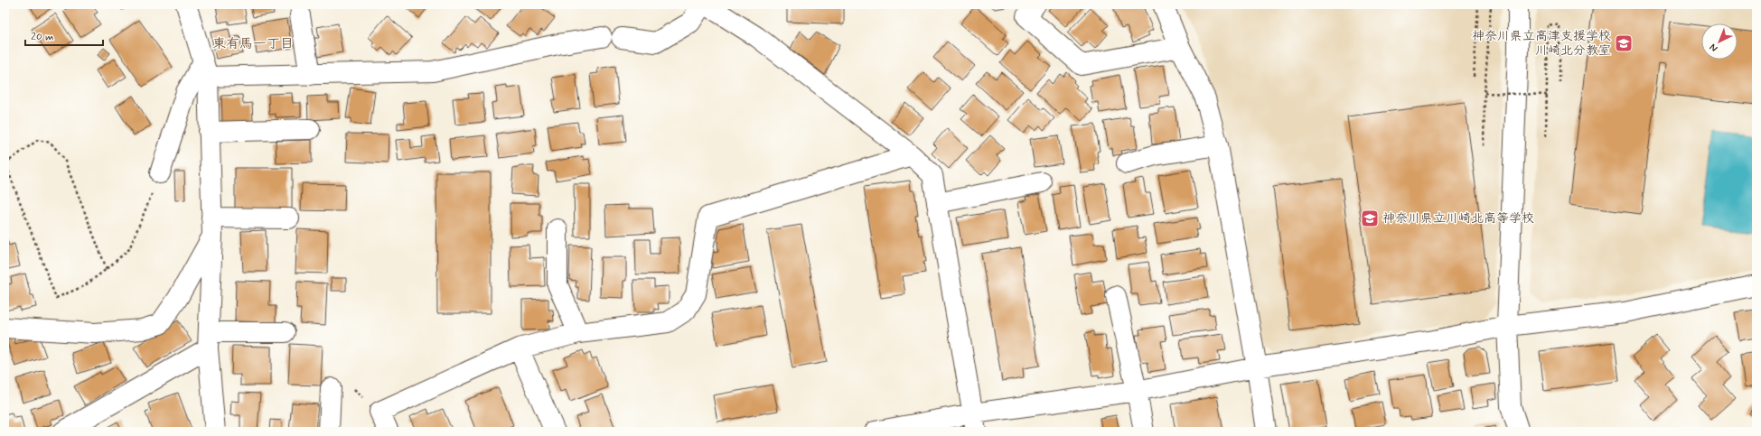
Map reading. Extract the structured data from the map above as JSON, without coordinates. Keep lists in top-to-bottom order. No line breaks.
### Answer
{"districts":["東有馬一丁目"],"places":{"school or university":["神奈川県立高津支援学校 川崎北分教室","神奈川県立川崎北高等学校"]},"scale_bar":"20 m","north":"bottom left"}
